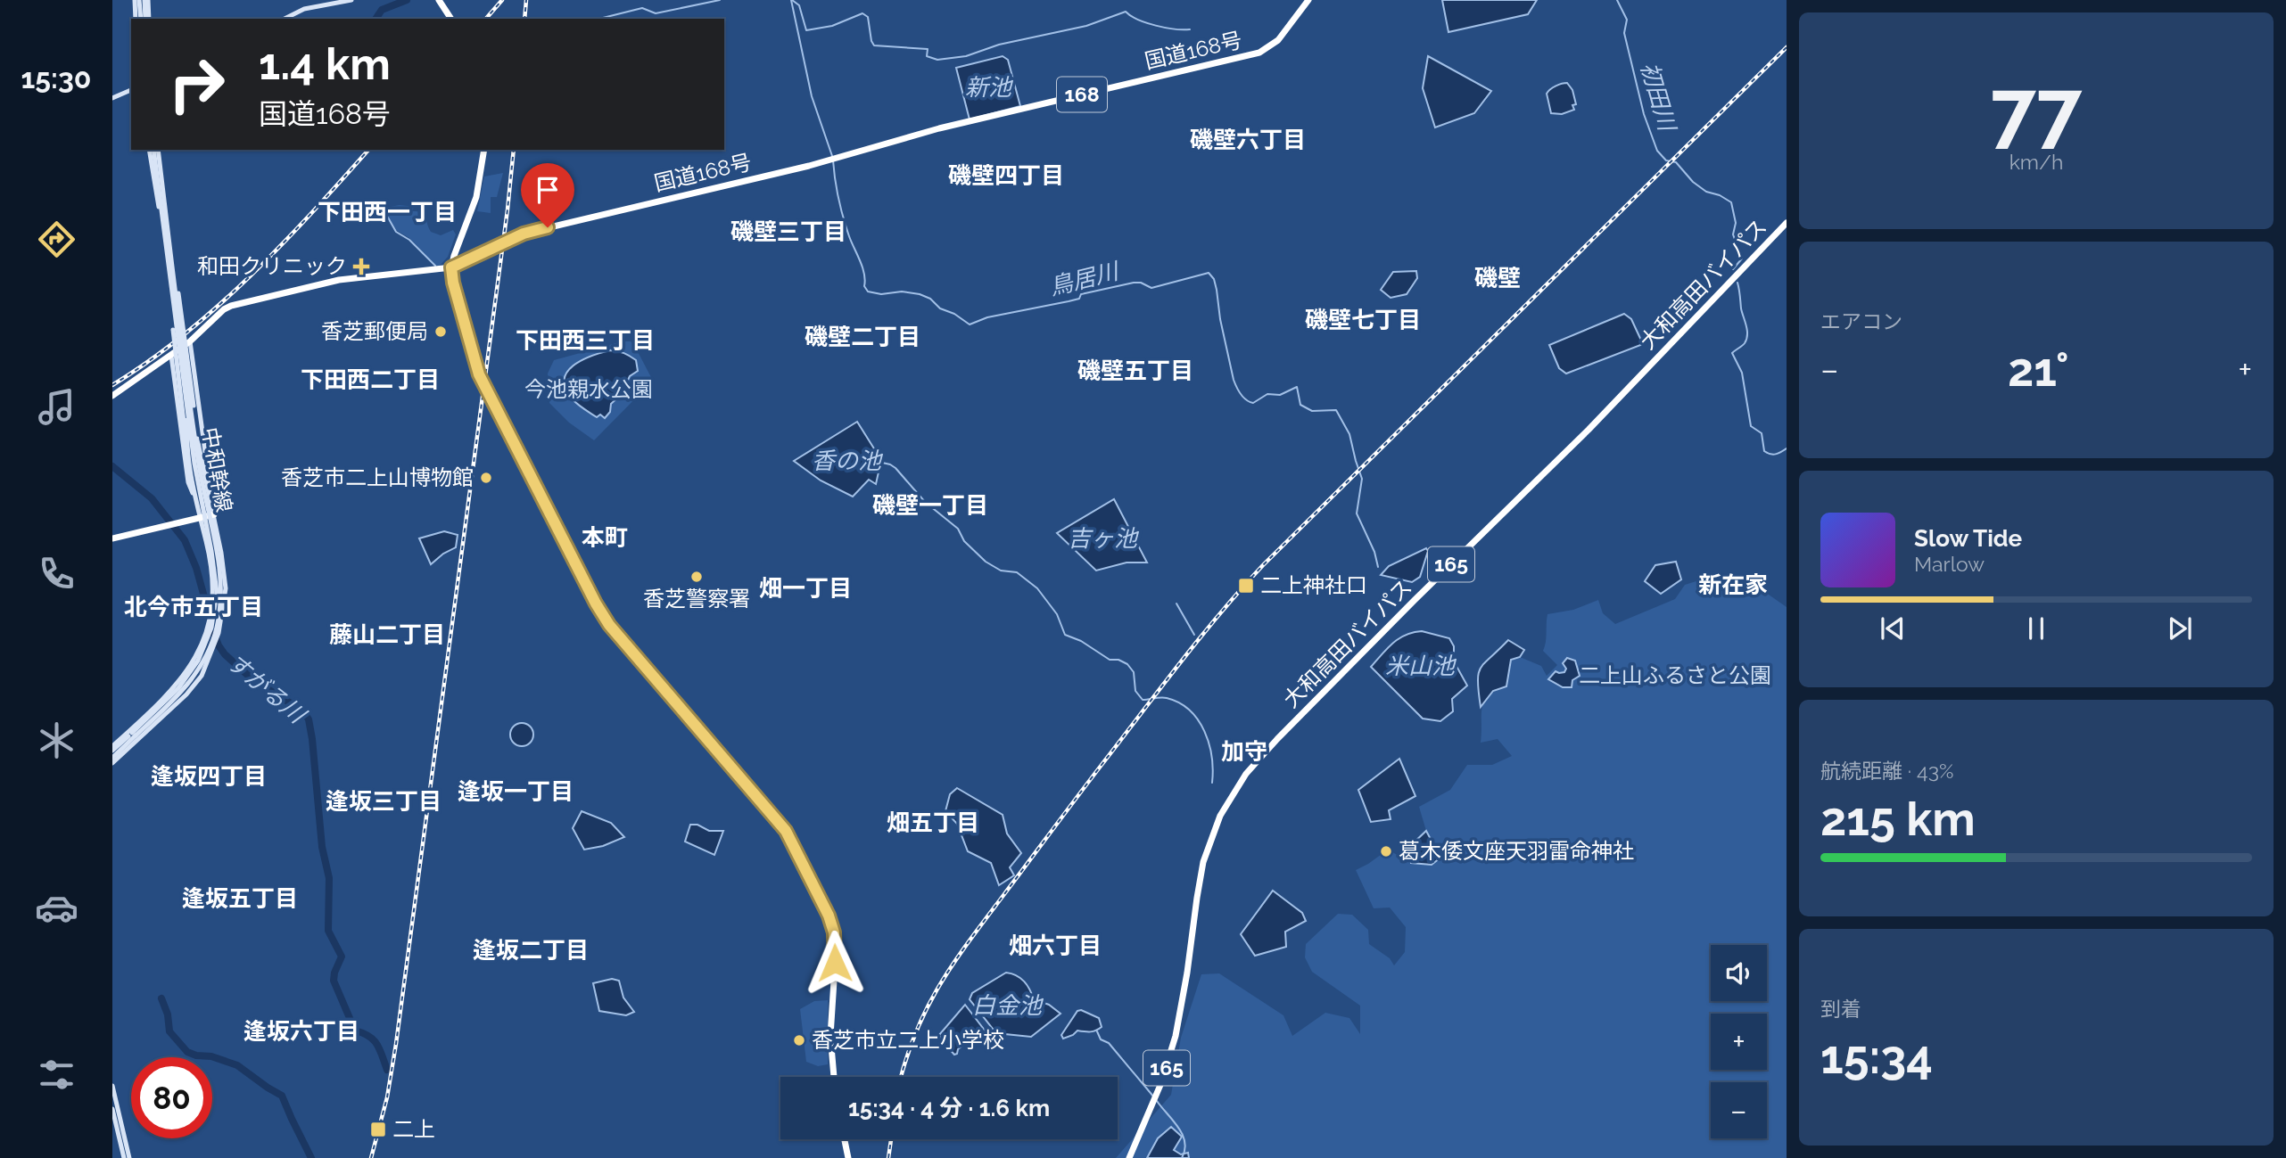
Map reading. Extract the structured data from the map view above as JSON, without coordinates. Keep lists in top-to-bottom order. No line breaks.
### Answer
{"streets":{"highway":["国道168号","168","大和高田バイパス","165"],"main road":["中和幹線"]},"districts":["磯壁六丁目","磯壁四丁目","下田西一丁目","磯壁三丁目","磯壁","磯壁七丁目","磯壁二丁目","下田西三丁目","磯壁五丁目","下田西二丁目","磯壁一丁目","本町","新在家","畑一丁目","北今市五丁目","藤山二丁目","加守","逢坂四丁目","逢坂一丁目","逢坂三丁目","畑五丁目","逢坂五丁目","畑六丁目","逢坂二丁目","逢坂六丁目"],"water":["新池","初田川","鳥居川","香の池","吉ヶ池","米山池","すがる川","白金池"],"parks":["今池親水公園","二上山ふるさと公園"],"places":{"health":["和田クリニック"],"other":["香芝郵便局","香芝市二上山博物館","香芝警察署","葛木倭文座天羽雷命神社","香芝市立二上小学校"],"transit":["二上神社口","二上"]},"page":{"tabs":"15:30","tile":[["77","km/h"],"エアコン",["航続距離 · 43%","215 km"],["到着","15:34"]],"turn":["1.4 km","国道168号"],"heat":["−","21°","+"],"song":["Slow Tide","Marlow"],"map_buttons":["+","−"],"limit":"80","trip":"15:34 · 4 分 · 1.6 km"}}
